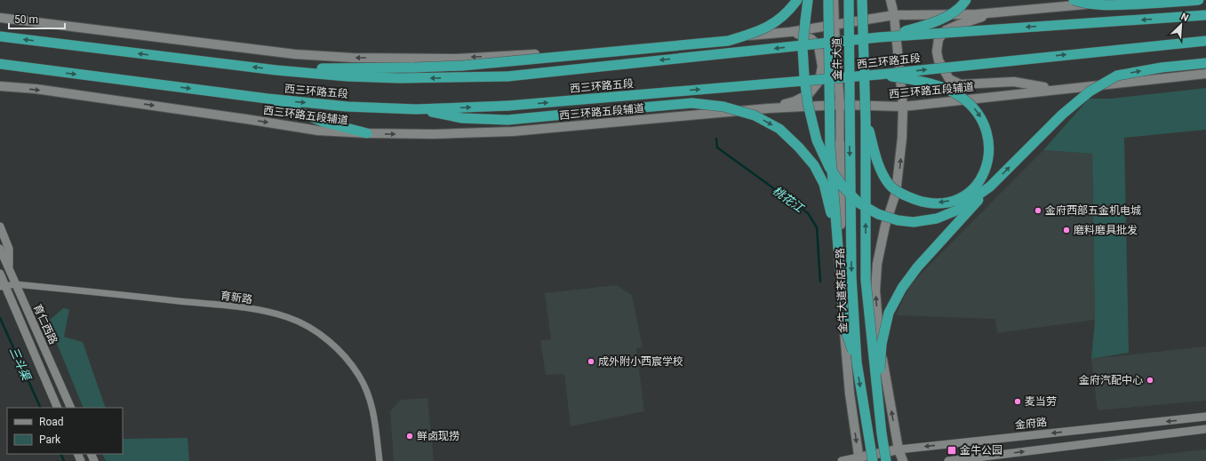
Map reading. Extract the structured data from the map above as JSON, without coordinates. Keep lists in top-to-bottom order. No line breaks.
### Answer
{"streets":{"highway":["金牛大道","西三环路五段","金牛大道茶店子路"],"main road":["西三环路五段辅道","金府路"],"street":["育新路","育仁西路"]},"crossings":[["金牛大道","金牛大道茶店子路"],["育新路","育仁西路"]],"water":["桃花江","三斗渠"],"places":{"other":["金府西部五金机电城","磨料磨具批发","成外附小西宸学校","金府汽配中心","麦当劳","鲜卤现捞"],"transit":["金牛公园"]},"legend":["Road","Park"],"scale_bar":"50 m","north":"top right"}
